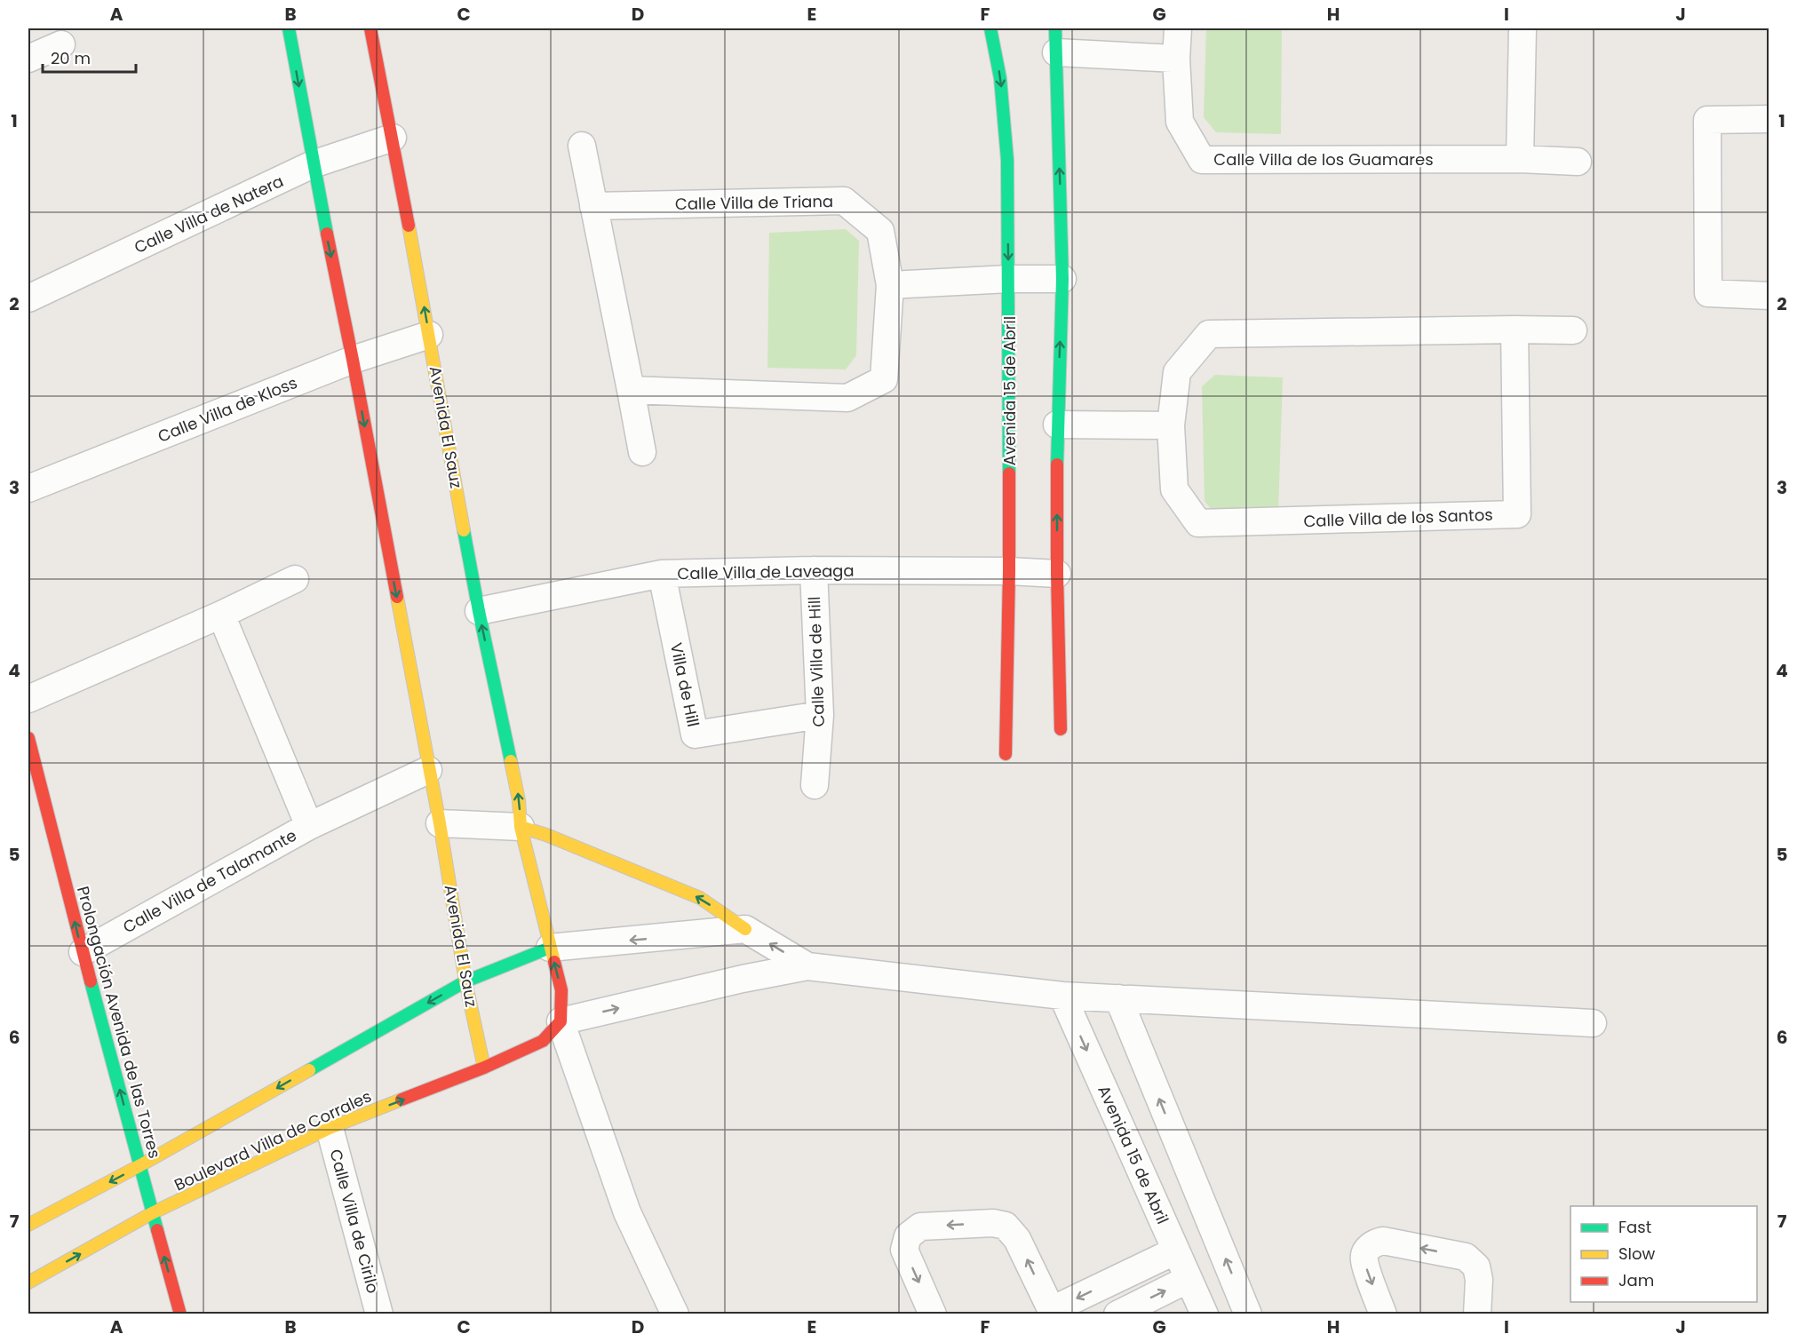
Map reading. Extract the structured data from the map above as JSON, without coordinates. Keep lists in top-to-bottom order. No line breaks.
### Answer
{"streets":{"main road":["Avenida 15 de Abril","Avenida El Sauz","Prolongación Avenida de las Torres","Boulevard Villa de Corrales"],"street":["Calle Villa de los Guamares","Calle Villa de Triana","Calle Villa de Natera","Calle Villa de Kloss","Calle Villa de los Santos","Calle Villa de Laveaga","Calle Villa de Hill","Villa de Hill","Calle Villa de Talamante","Calle Villa de Cirilo"]},"crossings":[["Calle Villa de Natera","Avenida El Sauz"],["Avenida 15 de Abril","Calle Villa de Laveaga"],["Calle Villa de Kloss","Avenida El Sauz"],["Avenida El Sauz","Calle Villa de Laveaga"],["Avenida El Sauz","Calle Villa de Talamante"],["Avenida El Sauz","Boulevard Villa de Corrales"],["Calle Villa de Laveaga","Calle Villa de Hill"],["Calle Villa de Laveaga","Villa de Hill"],["Calle Villa de Hill","Villa de Hill"],["Calle Villa de Talamante","Prolongación Avenida de las Torres"],["Prolongación Avenida de las Torres","Boulevard Villa de Corrales"],["Boulevard Villa de Corrales","Calle Villa de Cirilo"]],"one_way":["Prolongación Avenida de las Torres"],"legend":["Fast","Slow","Jam"],"scale_bar":"20 m","grid":{"columns":["A","B","C","D","E","F","G","H","I","J"],"rows":["1","2","3","4","5","6","7"]}}
